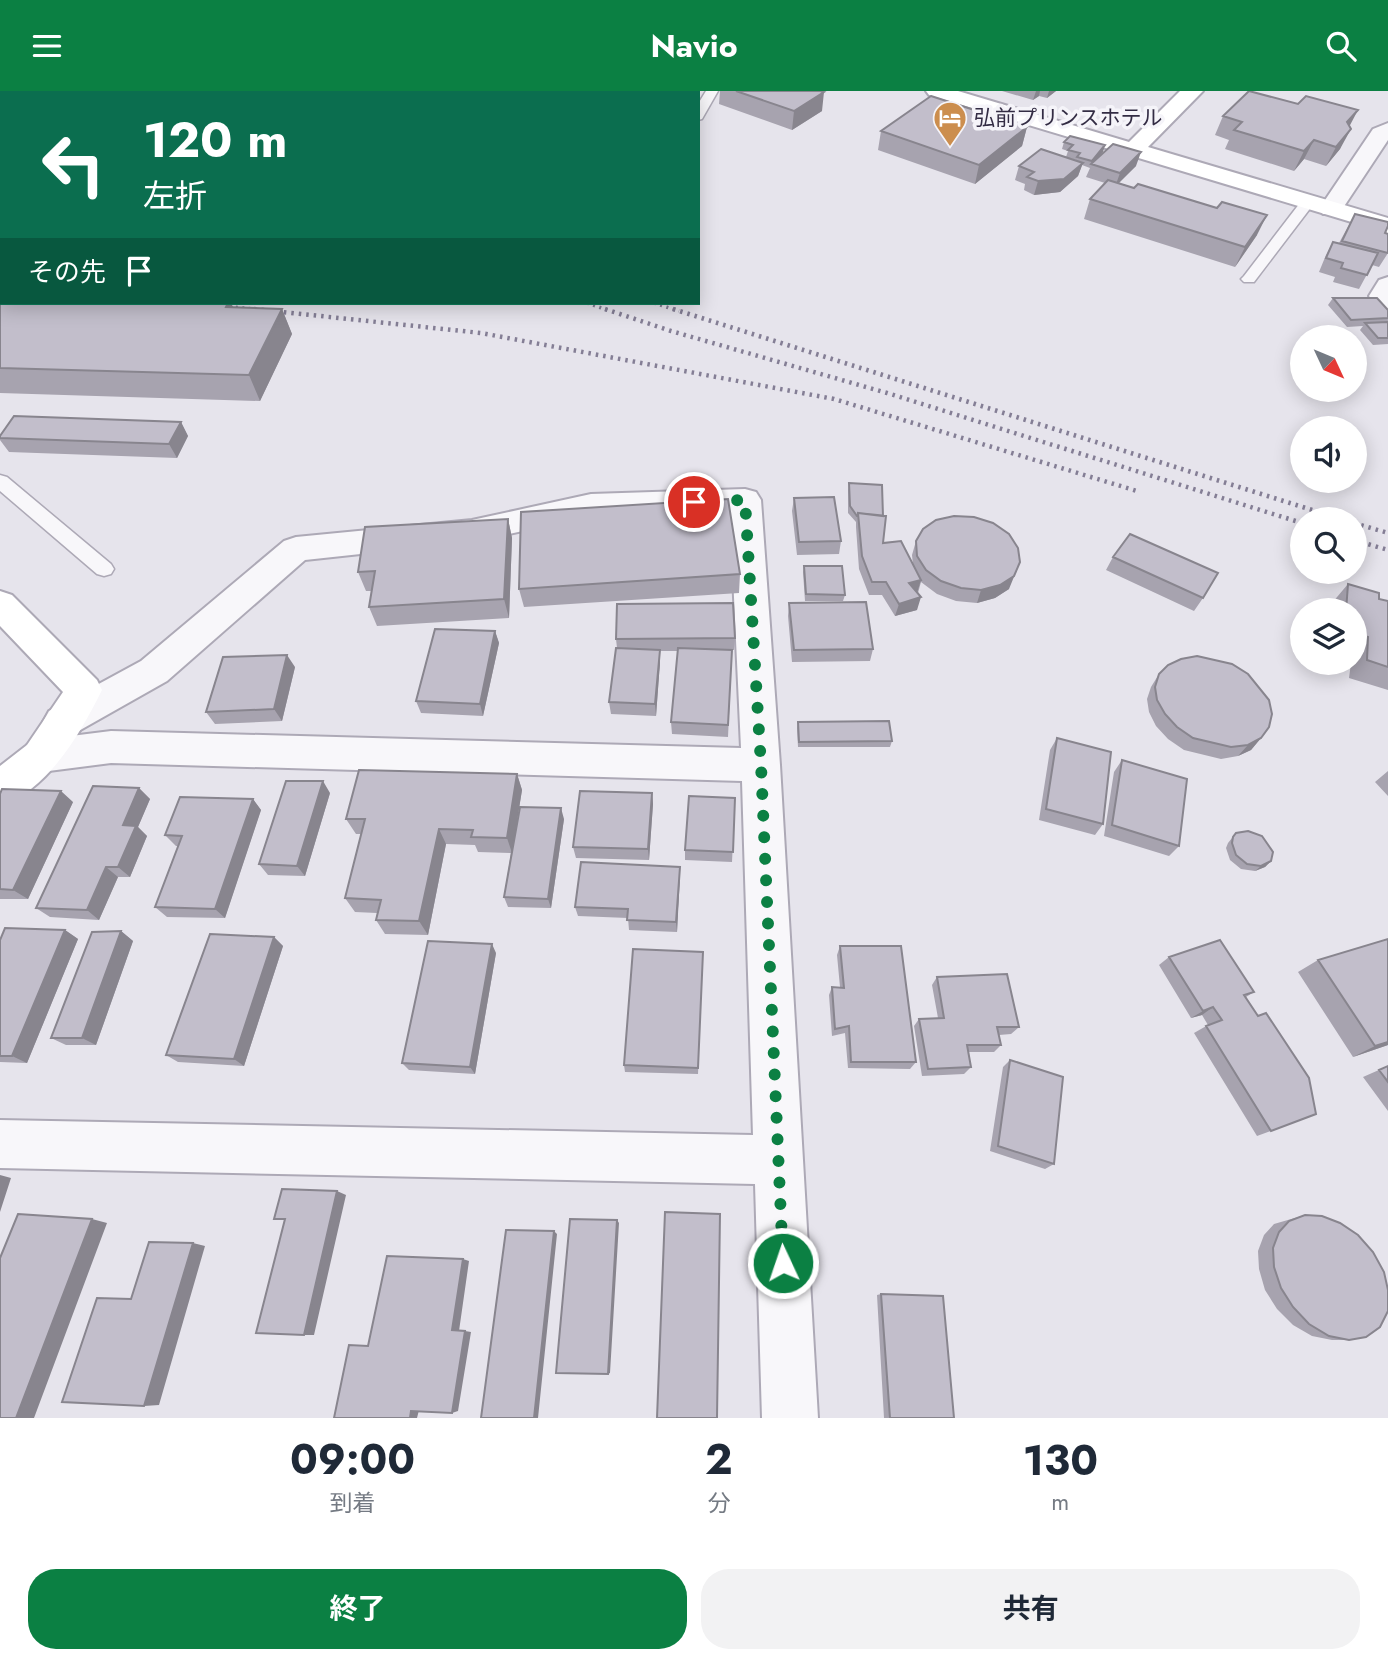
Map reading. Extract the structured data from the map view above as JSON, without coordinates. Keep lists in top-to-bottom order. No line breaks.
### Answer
{"places":{"hotel":["弘前プリンスホテル"]},"north":"bottom right","page":{"header":"Navio","turn":["120 m","左折"],"then":"その先","eta":["09:00","到着","2","分","130","m"],"buttons":["終了","共有"]}}
